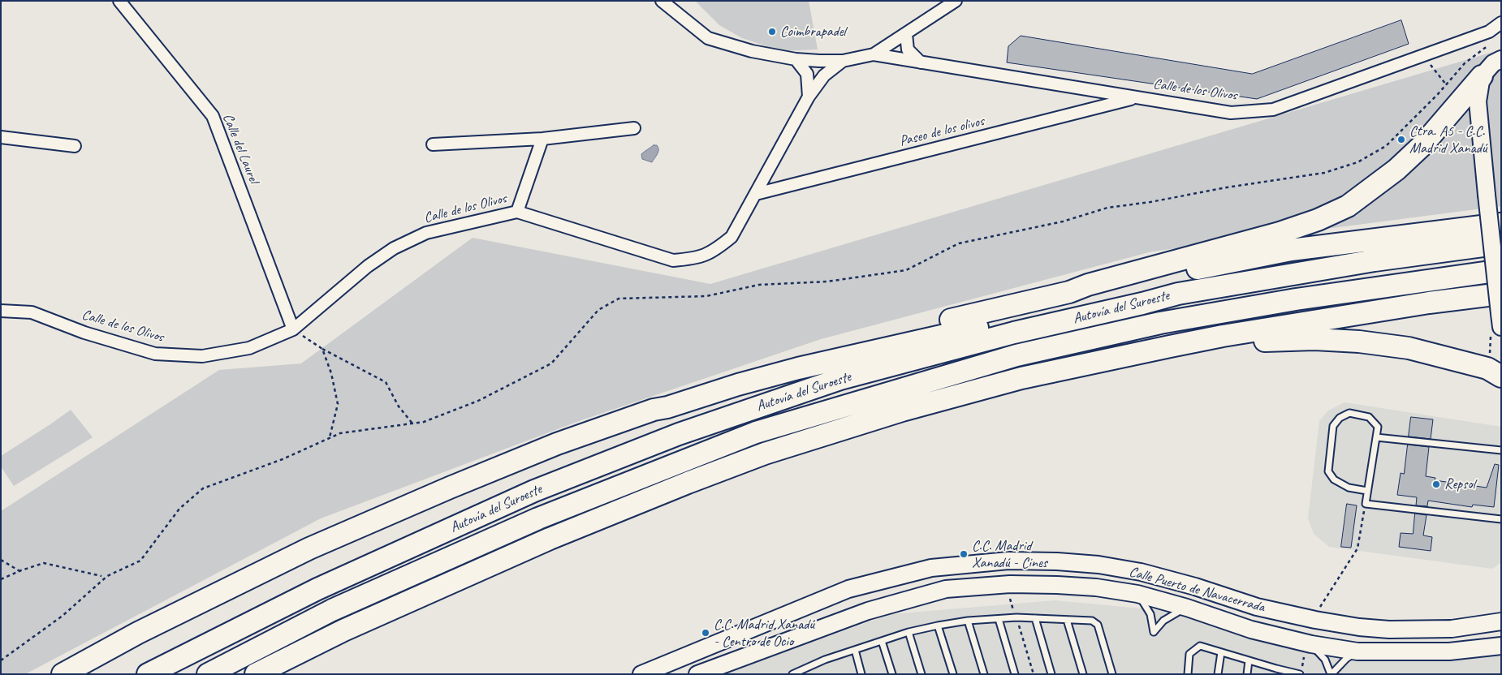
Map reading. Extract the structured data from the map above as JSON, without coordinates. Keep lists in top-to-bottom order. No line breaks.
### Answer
{"streets":{"highway":["Autovía del Suroeste"],"street":["Calle de los Olivos","Paseo de los olivos","Calle del Laurel","Calle Puerto de Navacerrada"]},"crossings":[["Calle de los Olivos","Paseo de los olivos"],["Calle de los Olivos","Calle del Laurel"]],"places":["Coimbrapadel","Ctra. A5 - C.C. Madrid Xanadú","Repsol","C.C. Madrid Xanadú - Cines","C.C. Madrid Xanadú - Centro de Ocio"]}
